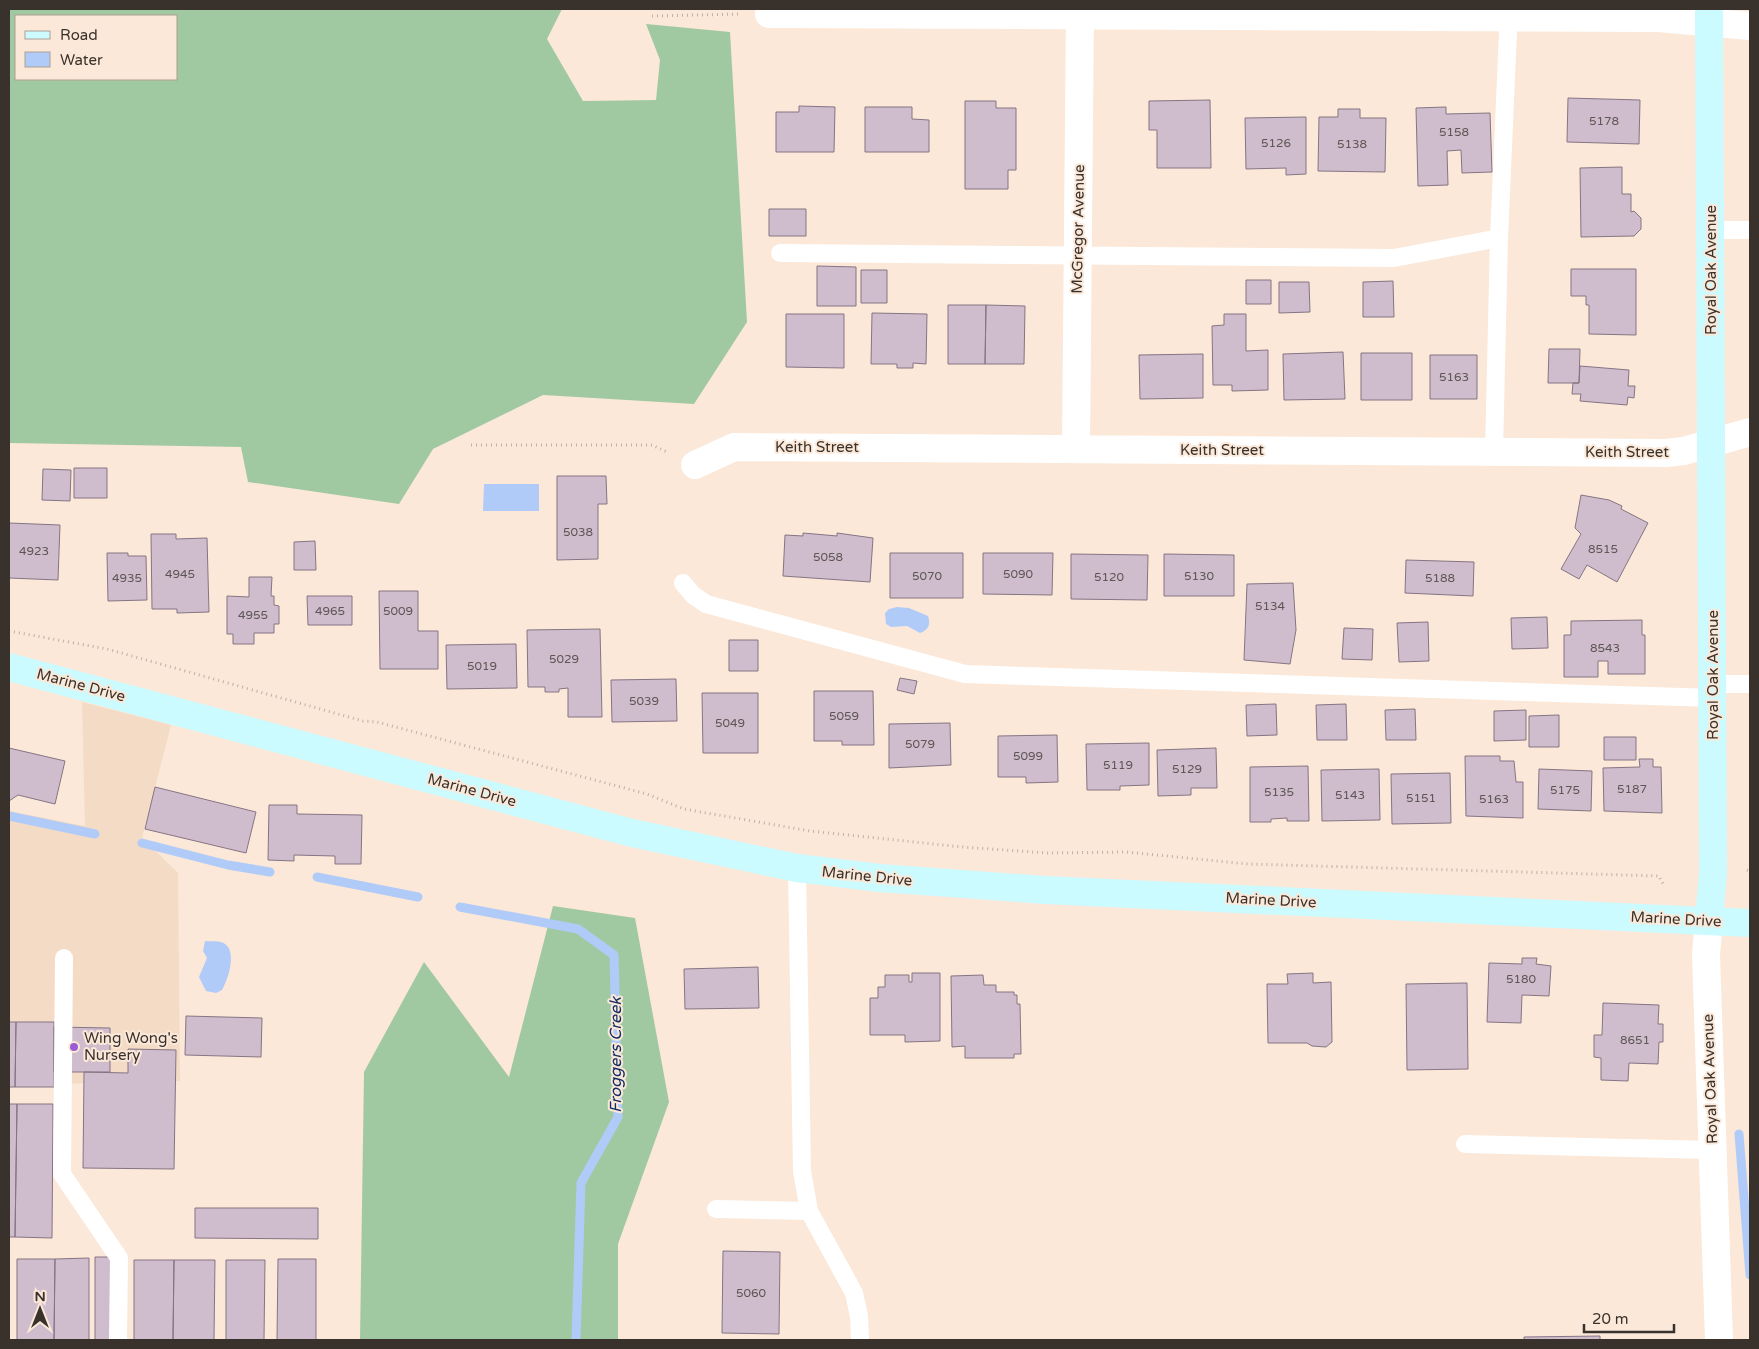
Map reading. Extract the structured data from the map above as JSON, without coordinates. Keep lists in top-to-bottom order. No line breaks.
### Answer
{"streets":{"street":["McGregor Avenue","Royal Oak Avenue","Keith Street","Marine Drive"]},"crossings":[["McGregor Avenue","Keith Street"],["Royal Oak Avenue","Keith Street"],["Royal Oak Avenue","Marine Drive"]],"water":["Froggers Creek"],"places":["Wing Wong's Nursery"],"house_numbers":["5178","5158","5126","5138","5163","5038","8515","4923","5058","4945","5090","5070","5130","5120","4935","5188","5134","4965","5009","4955","8543","5029","5019","5039","5059","5049","5079","5099","5119","5129","5187","5175","5135","5143","5151","5163","5180","8651","5060"],"legend":["Road","Water"],"scale_bar":"20 m","north":"top"}
